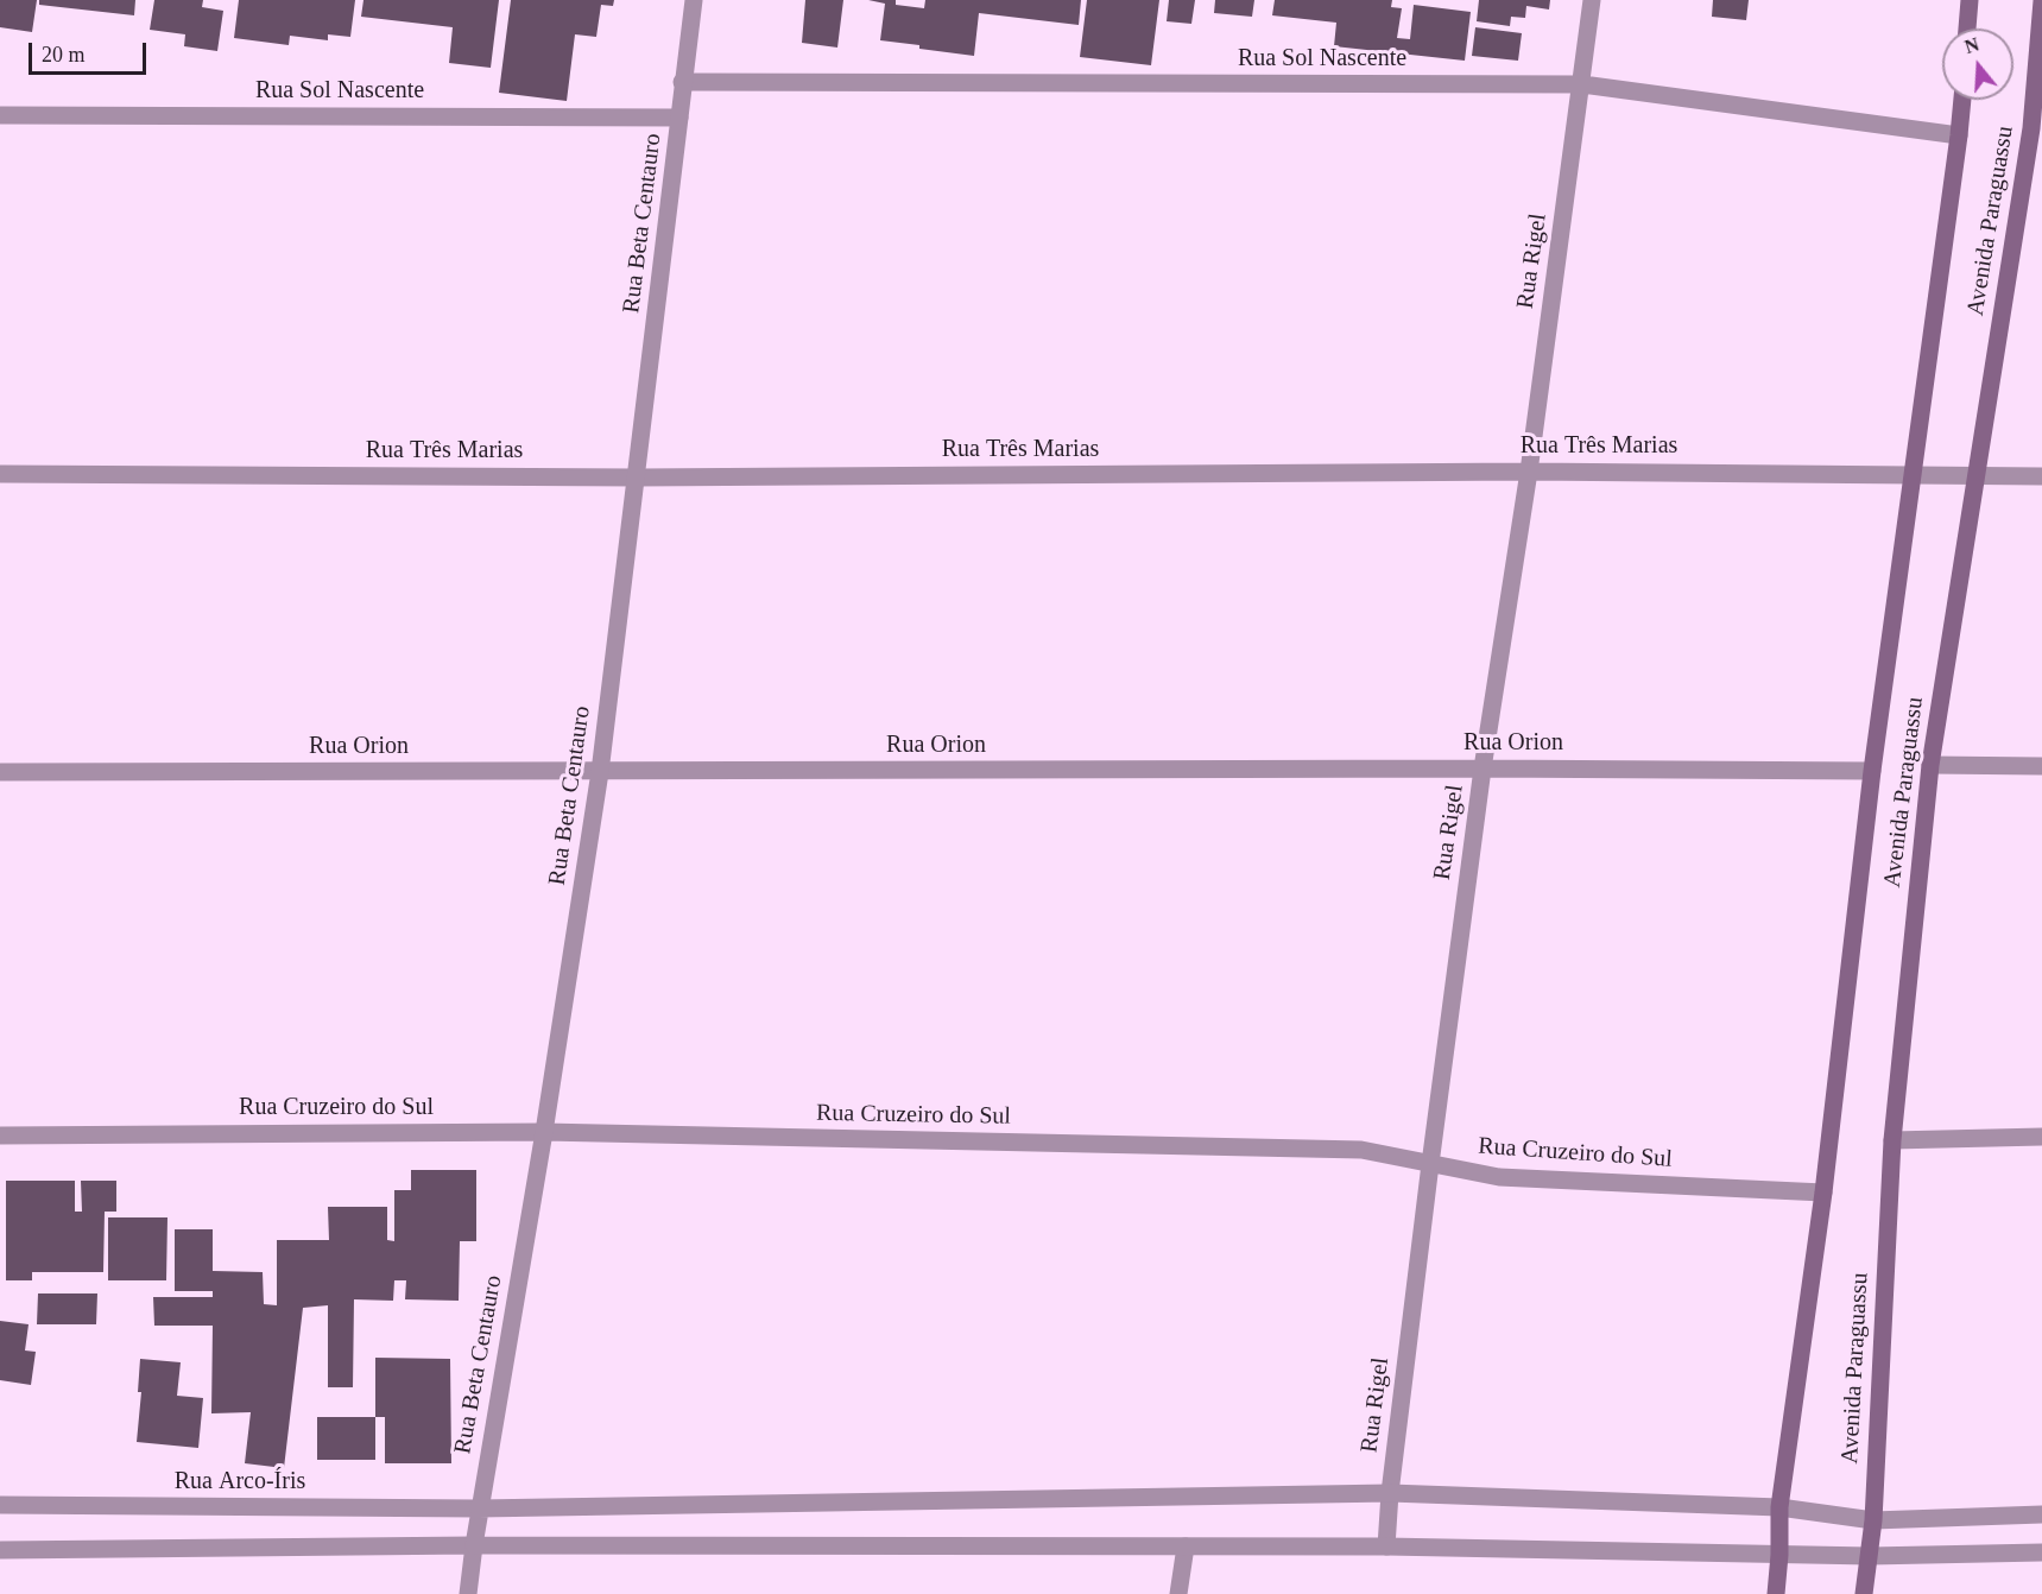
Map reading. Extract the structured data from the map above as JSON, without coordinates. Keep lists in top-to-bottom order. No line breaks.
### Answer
{"streets":{"main road":["Avenida Paraguassu"],"street":["Rua Sol Nascente","Rua Beta Centauro","Rua Rigel","Rua Três Marias","Rua Orion","Rua Cruzeiro do Sul","Rua Arco-Íris"]},"crossings":[["Rua Sol Nascente","Avenida Paraguassu"],["Rua Sol Nascente","Rua Beta Centauro"],["Rua Sol Nascente","Rua Rigel"],["Avenida Paraguassu","Rua Três Marias"],["Avenida Paraguassu","Rua Orion"],["Avenida Paraguassu","Rua Cruzeiro do Sul"],["Rua Beta Centauro","Rua Três Marias"],["Rua Beta Centauro","Rua Orion"],["Rua Beta Centauro","Rua Cruzeiro do Sul"],["Rua Beta Centauro","Rua Arco-Íris"],["Rua Rigel","Rua Três Marias"],["Rua Rigel","Rua Orion"],["Rua Rigel","Rua Cruzeiro do Sul"]],"scale_bar":"20 m","north":"top"}
